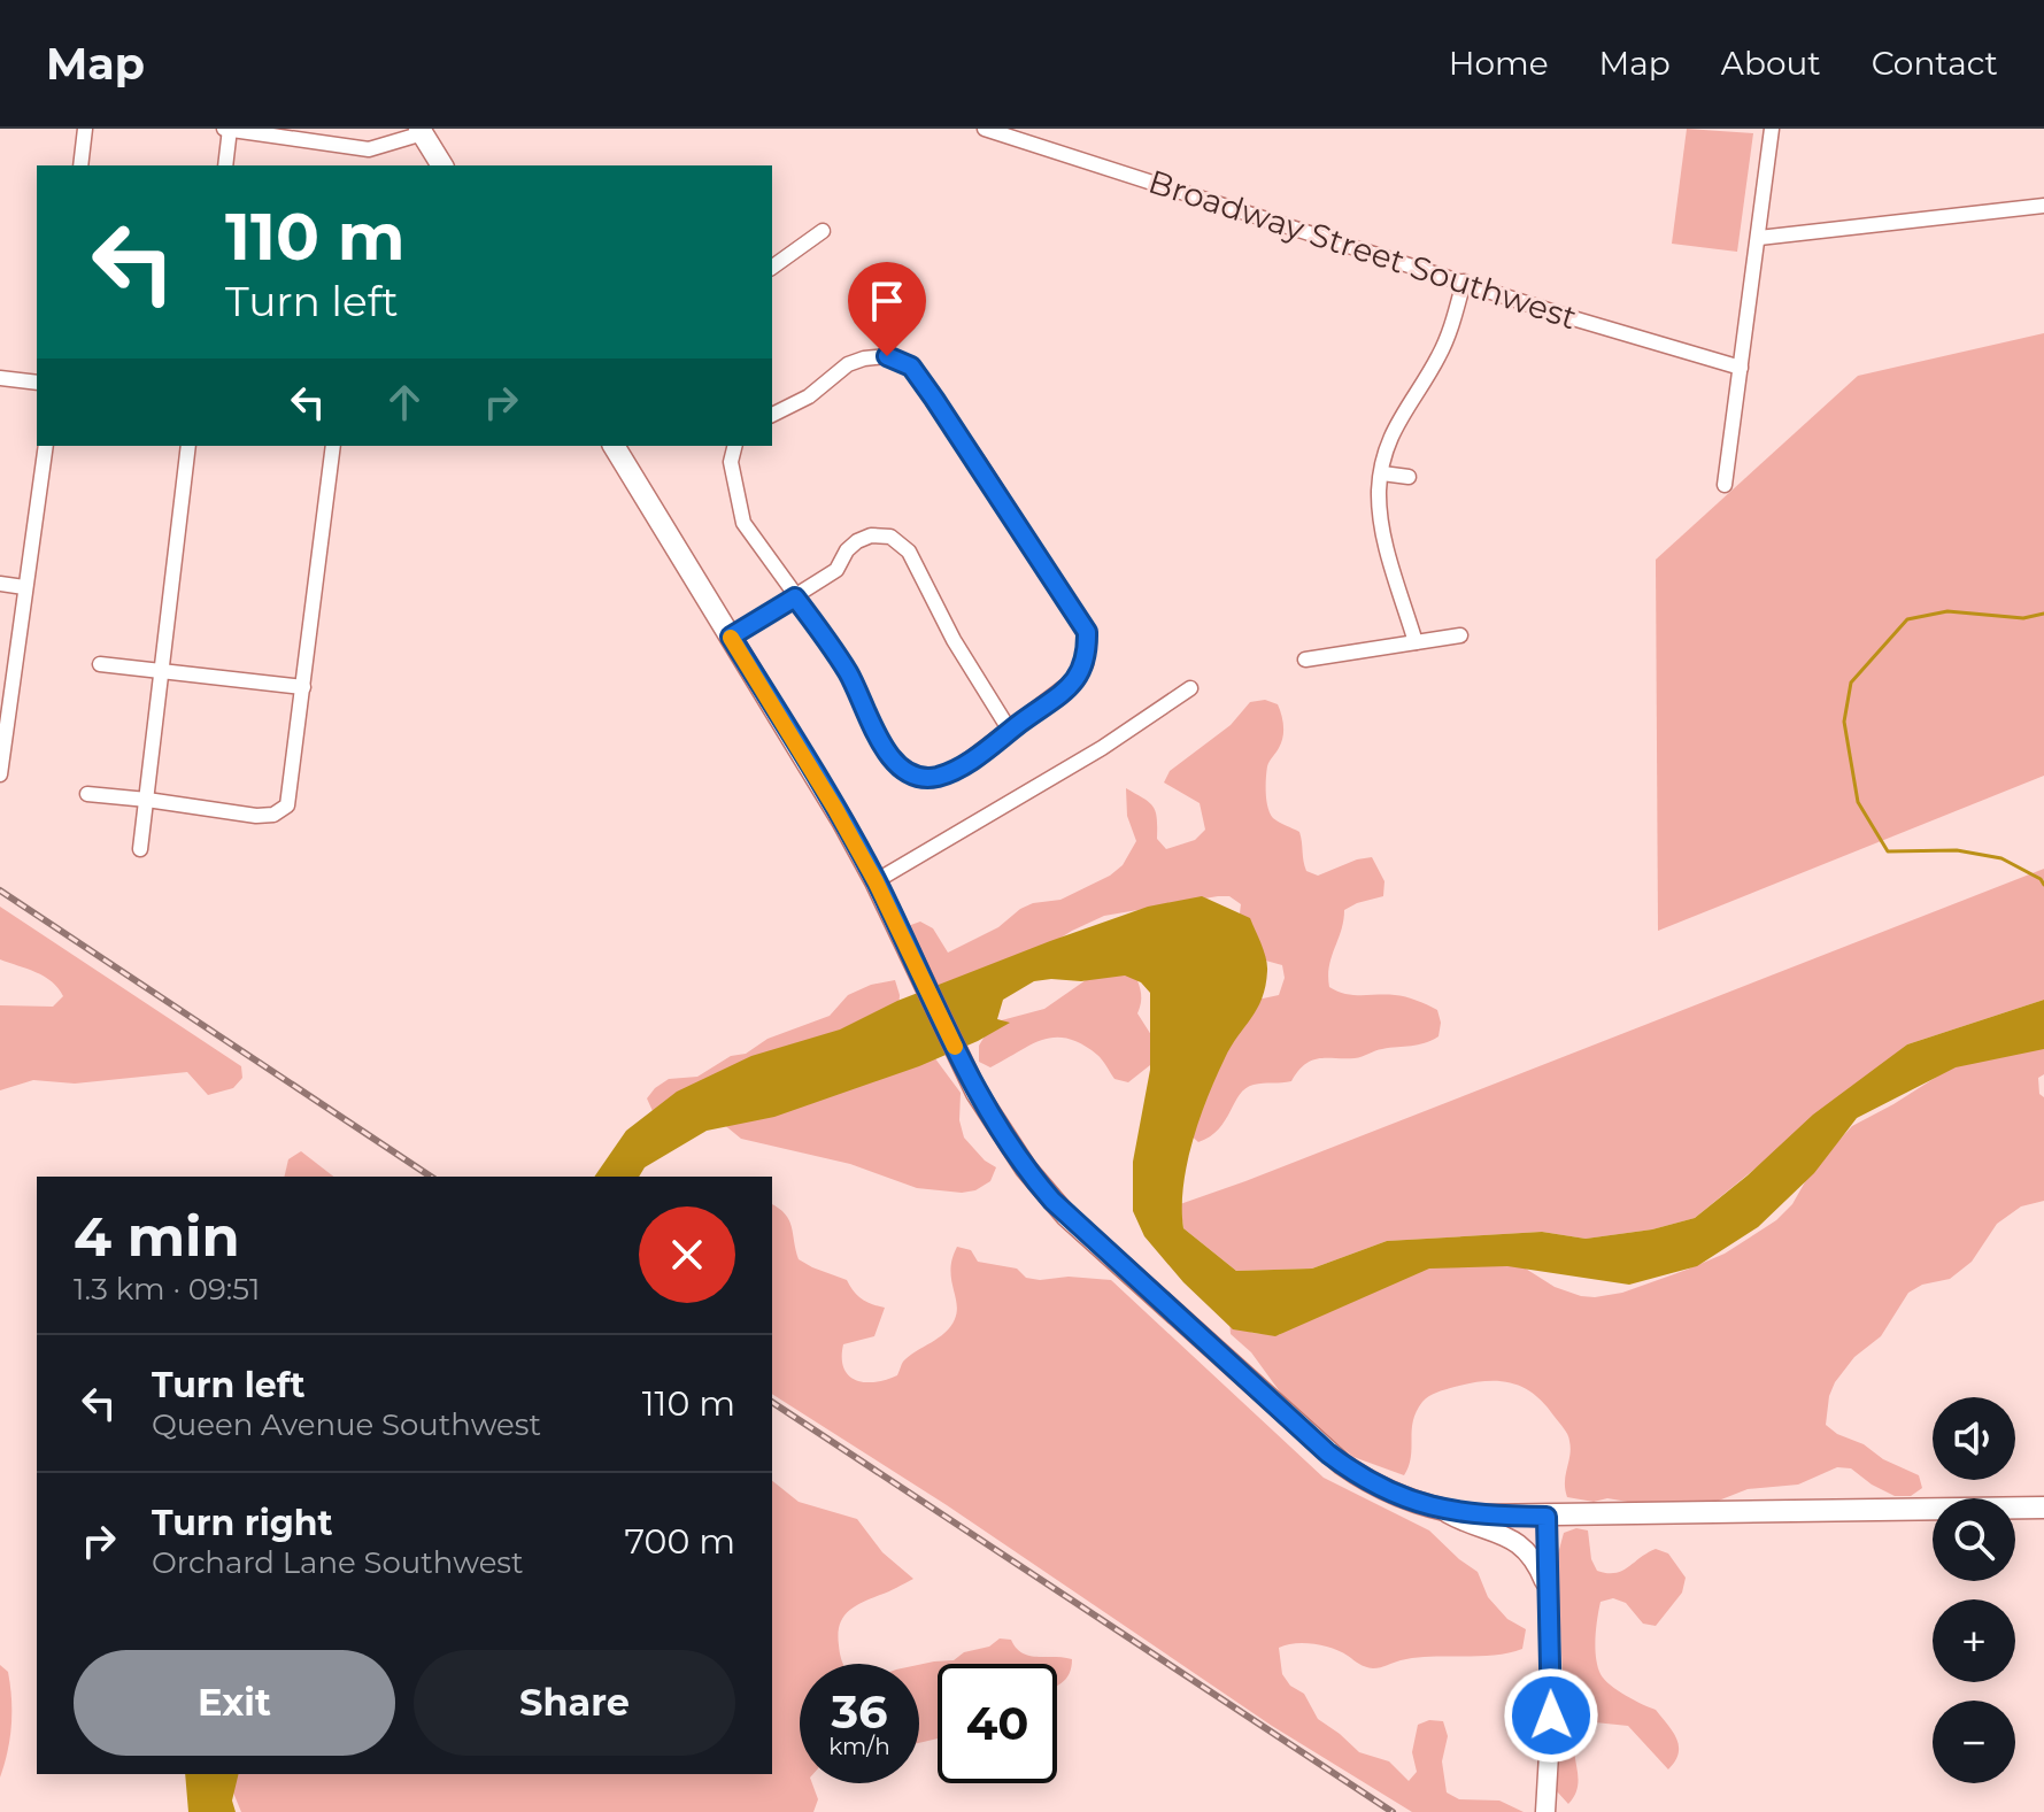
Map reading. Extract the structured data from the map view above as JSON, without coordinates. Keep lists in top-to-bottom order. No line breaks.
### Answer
{"streets":{"street":["Broadway Street Southwest"]},"page":{"header":"Map","nav":["Home","Map","About","Contact"],"turn":["110 m","Turn left"],"heading":["4 min","1.3 km · 09:51"],"list":[{"name":"Turn left","note":"Queen Avenue Southwest","value":"110 m"},{"name":"Turn right","note":"Orchard Lane Southwest","value":"700 m"}],"map_buttons":["+","−"],"buttons":["Exit","Share"],"speed":"36 km/h","limit":"40"}}
